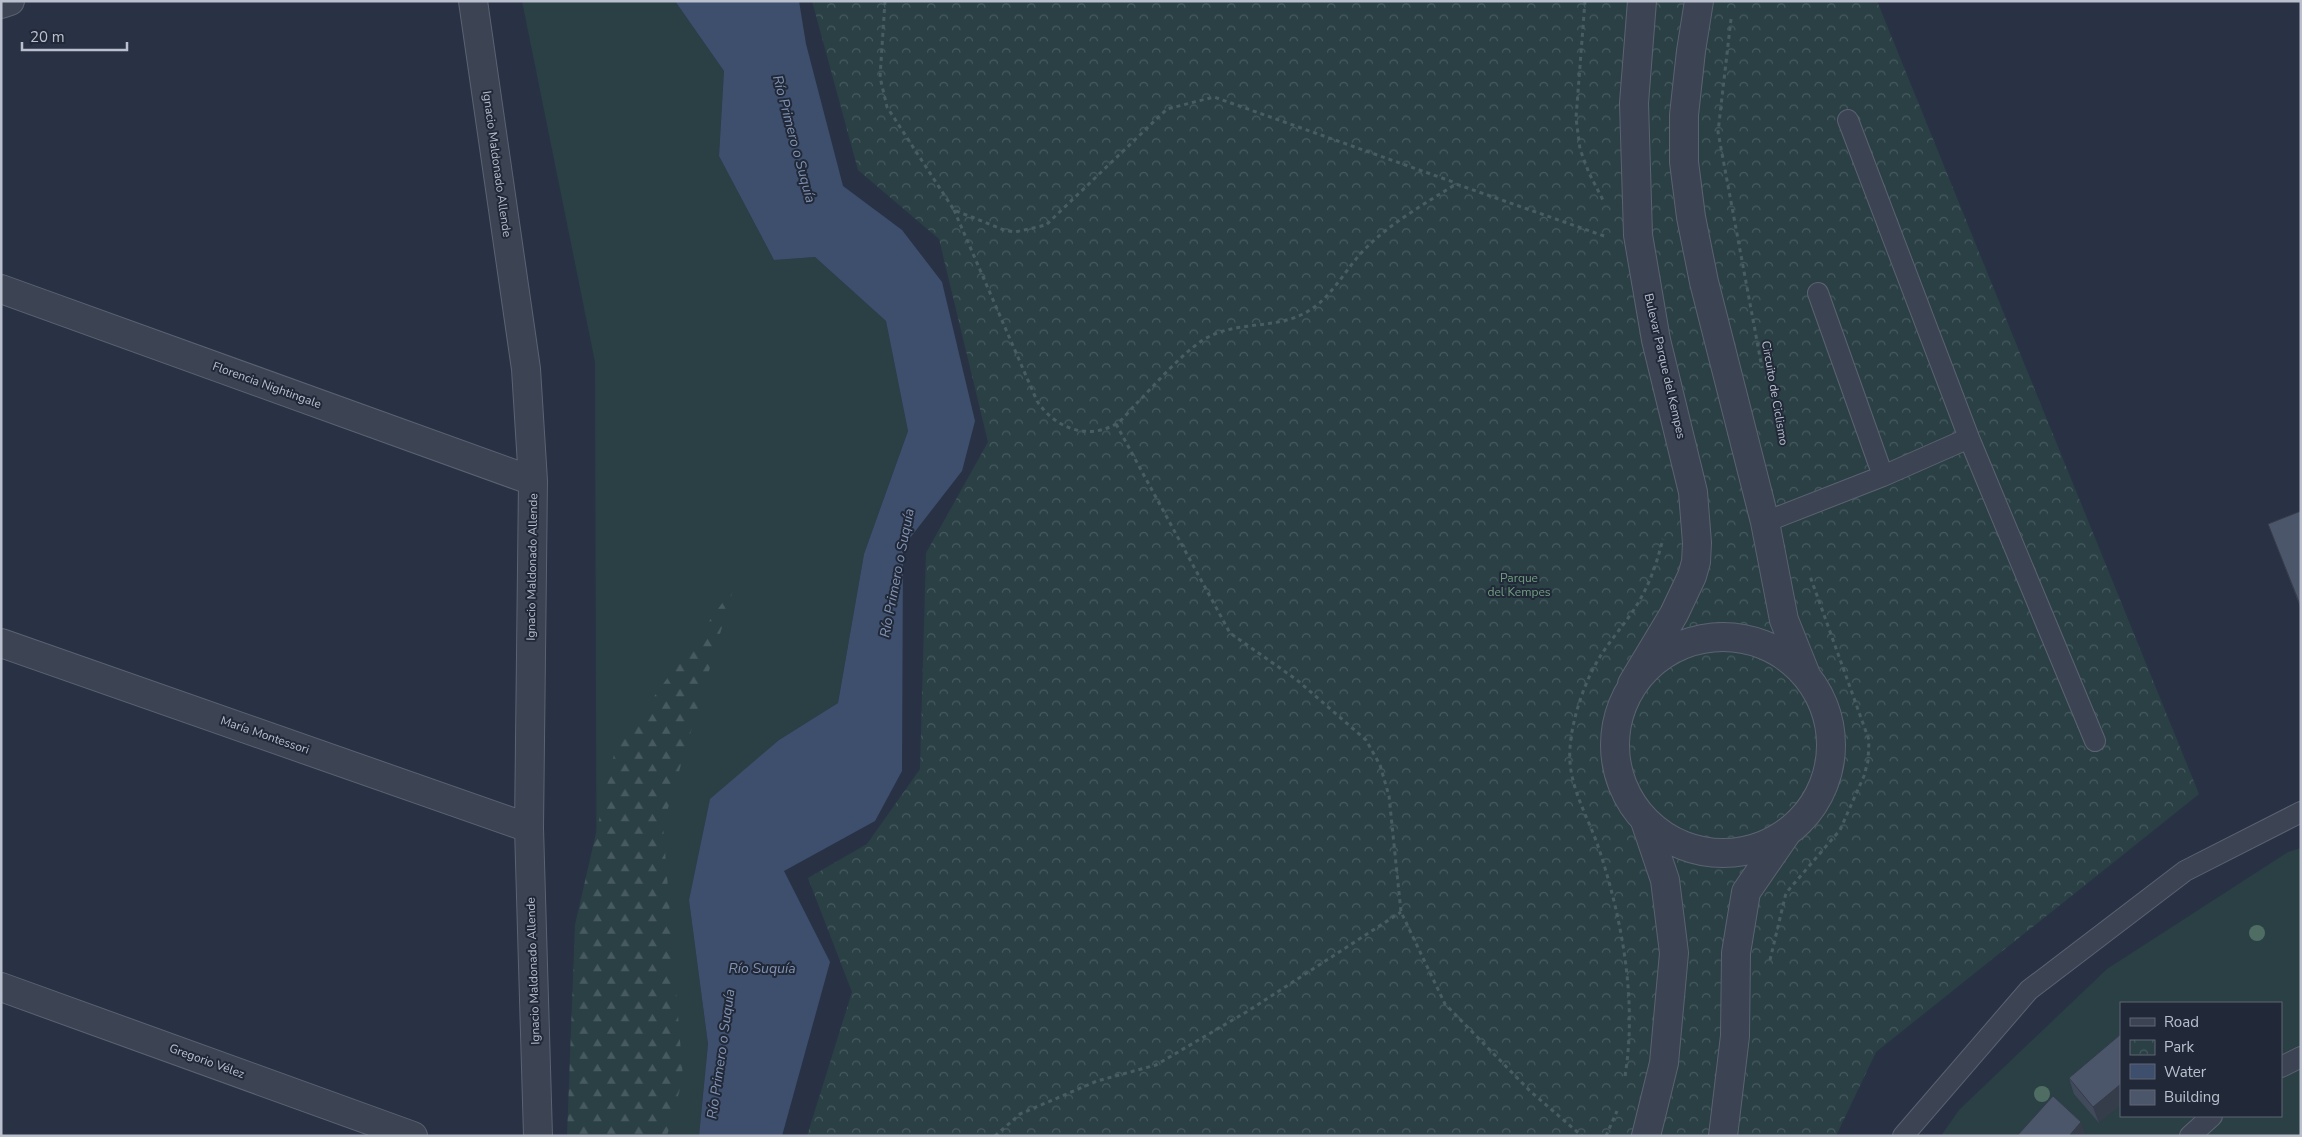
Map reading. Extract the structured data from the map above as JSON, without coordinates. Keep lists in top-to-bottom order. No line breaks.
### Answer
{"streets":{"street":["Ignacio Maldonado Allende","Bulevar Parque del Kempes","Florencia Nightingale","María Montessori","Gregorio Vélez"],"path":["Circuito de Ciclismo"]},"crossings":[["Ignacio Maldonado Allende","Florencia Nightingale"],["Ignacio Maldonado Allende","María Montessori"]],"water":["Río Primero o Suquía","Río Suquía"],"parks":["Parque del Kempes"],"legend":["Road","Park","Water","Building"],"scale_bar":"20 m"}
